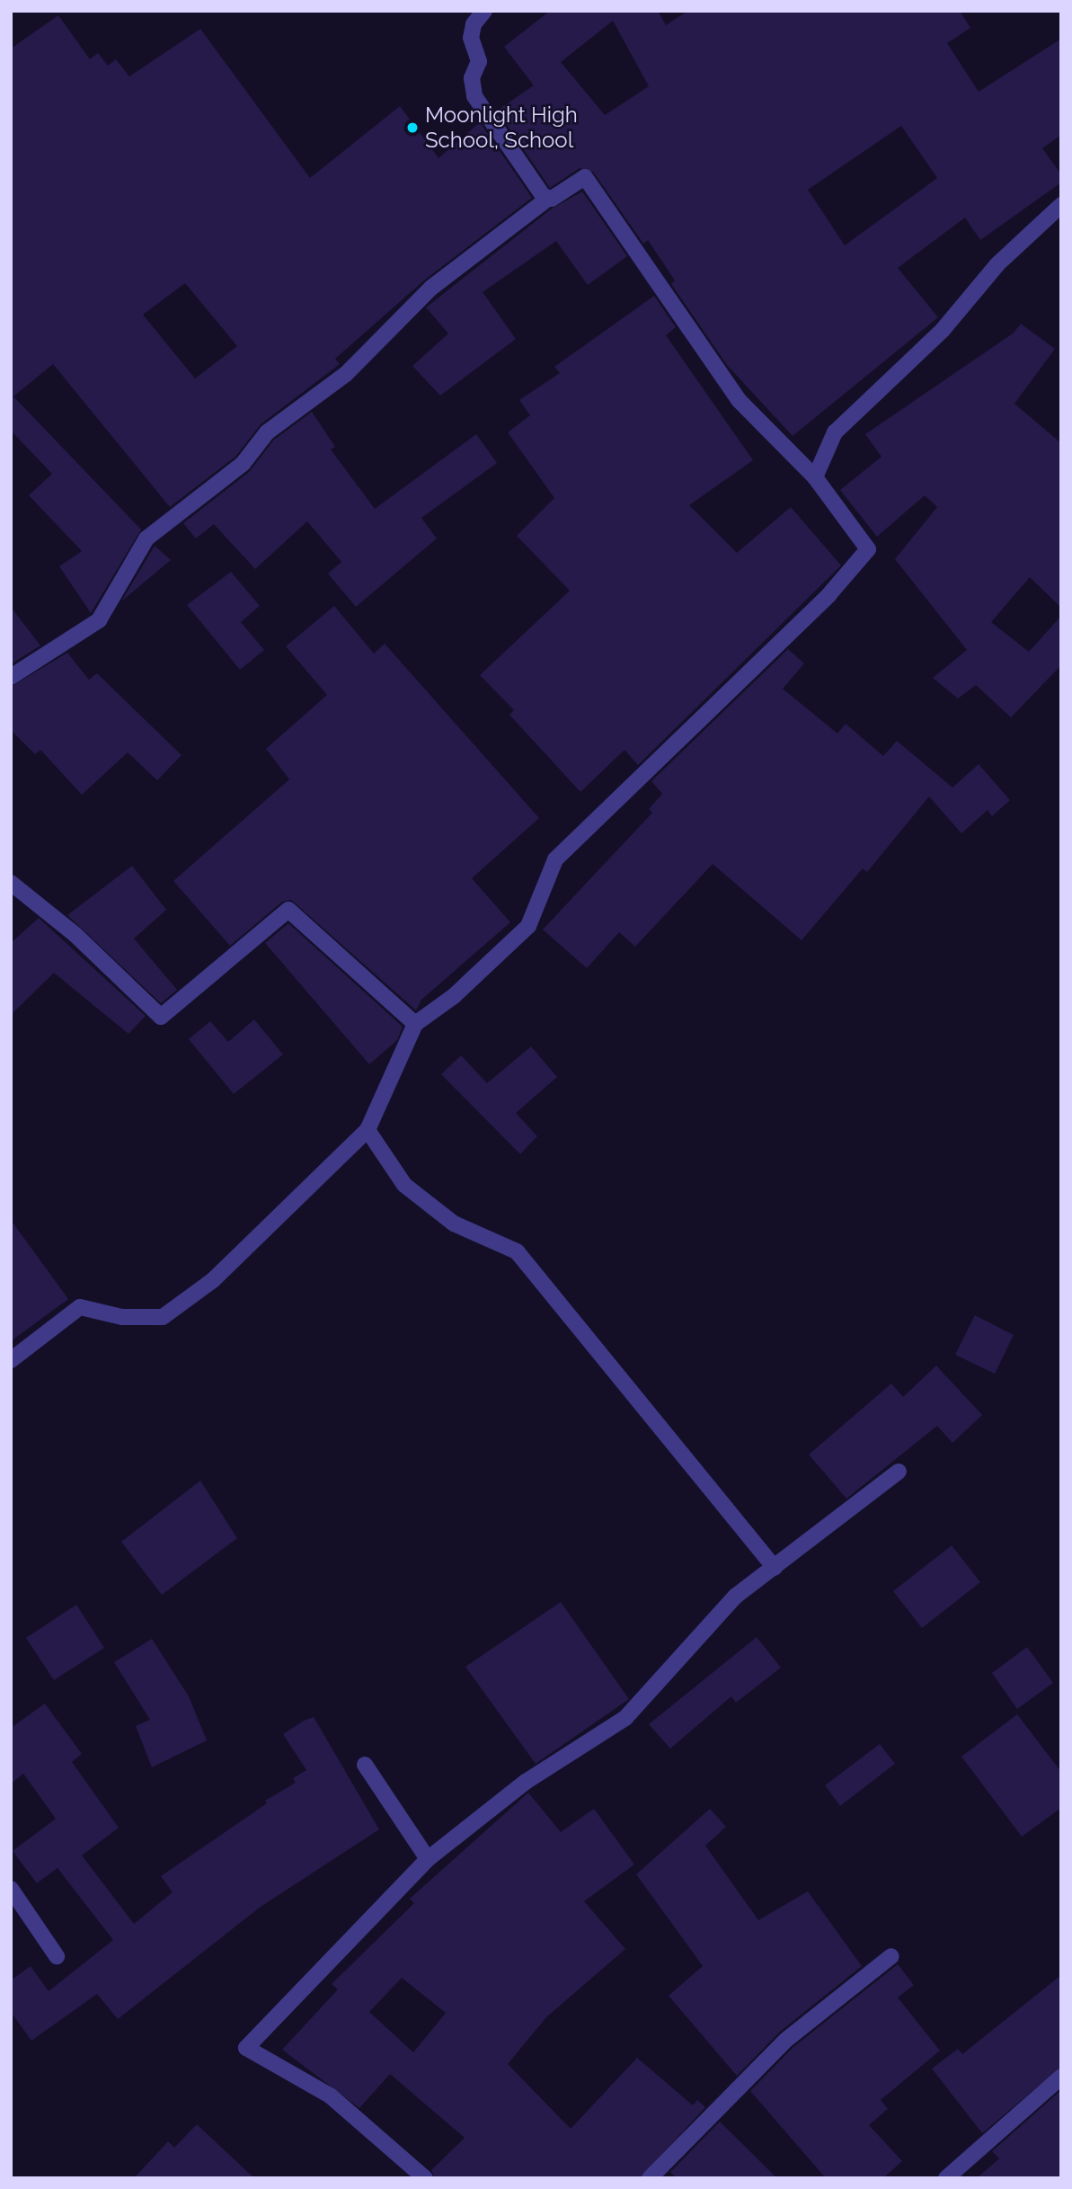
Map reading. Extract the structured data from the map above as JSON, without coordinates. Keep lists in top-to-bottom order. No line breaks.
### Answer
{"places":["Moonlight High School, School"]}
